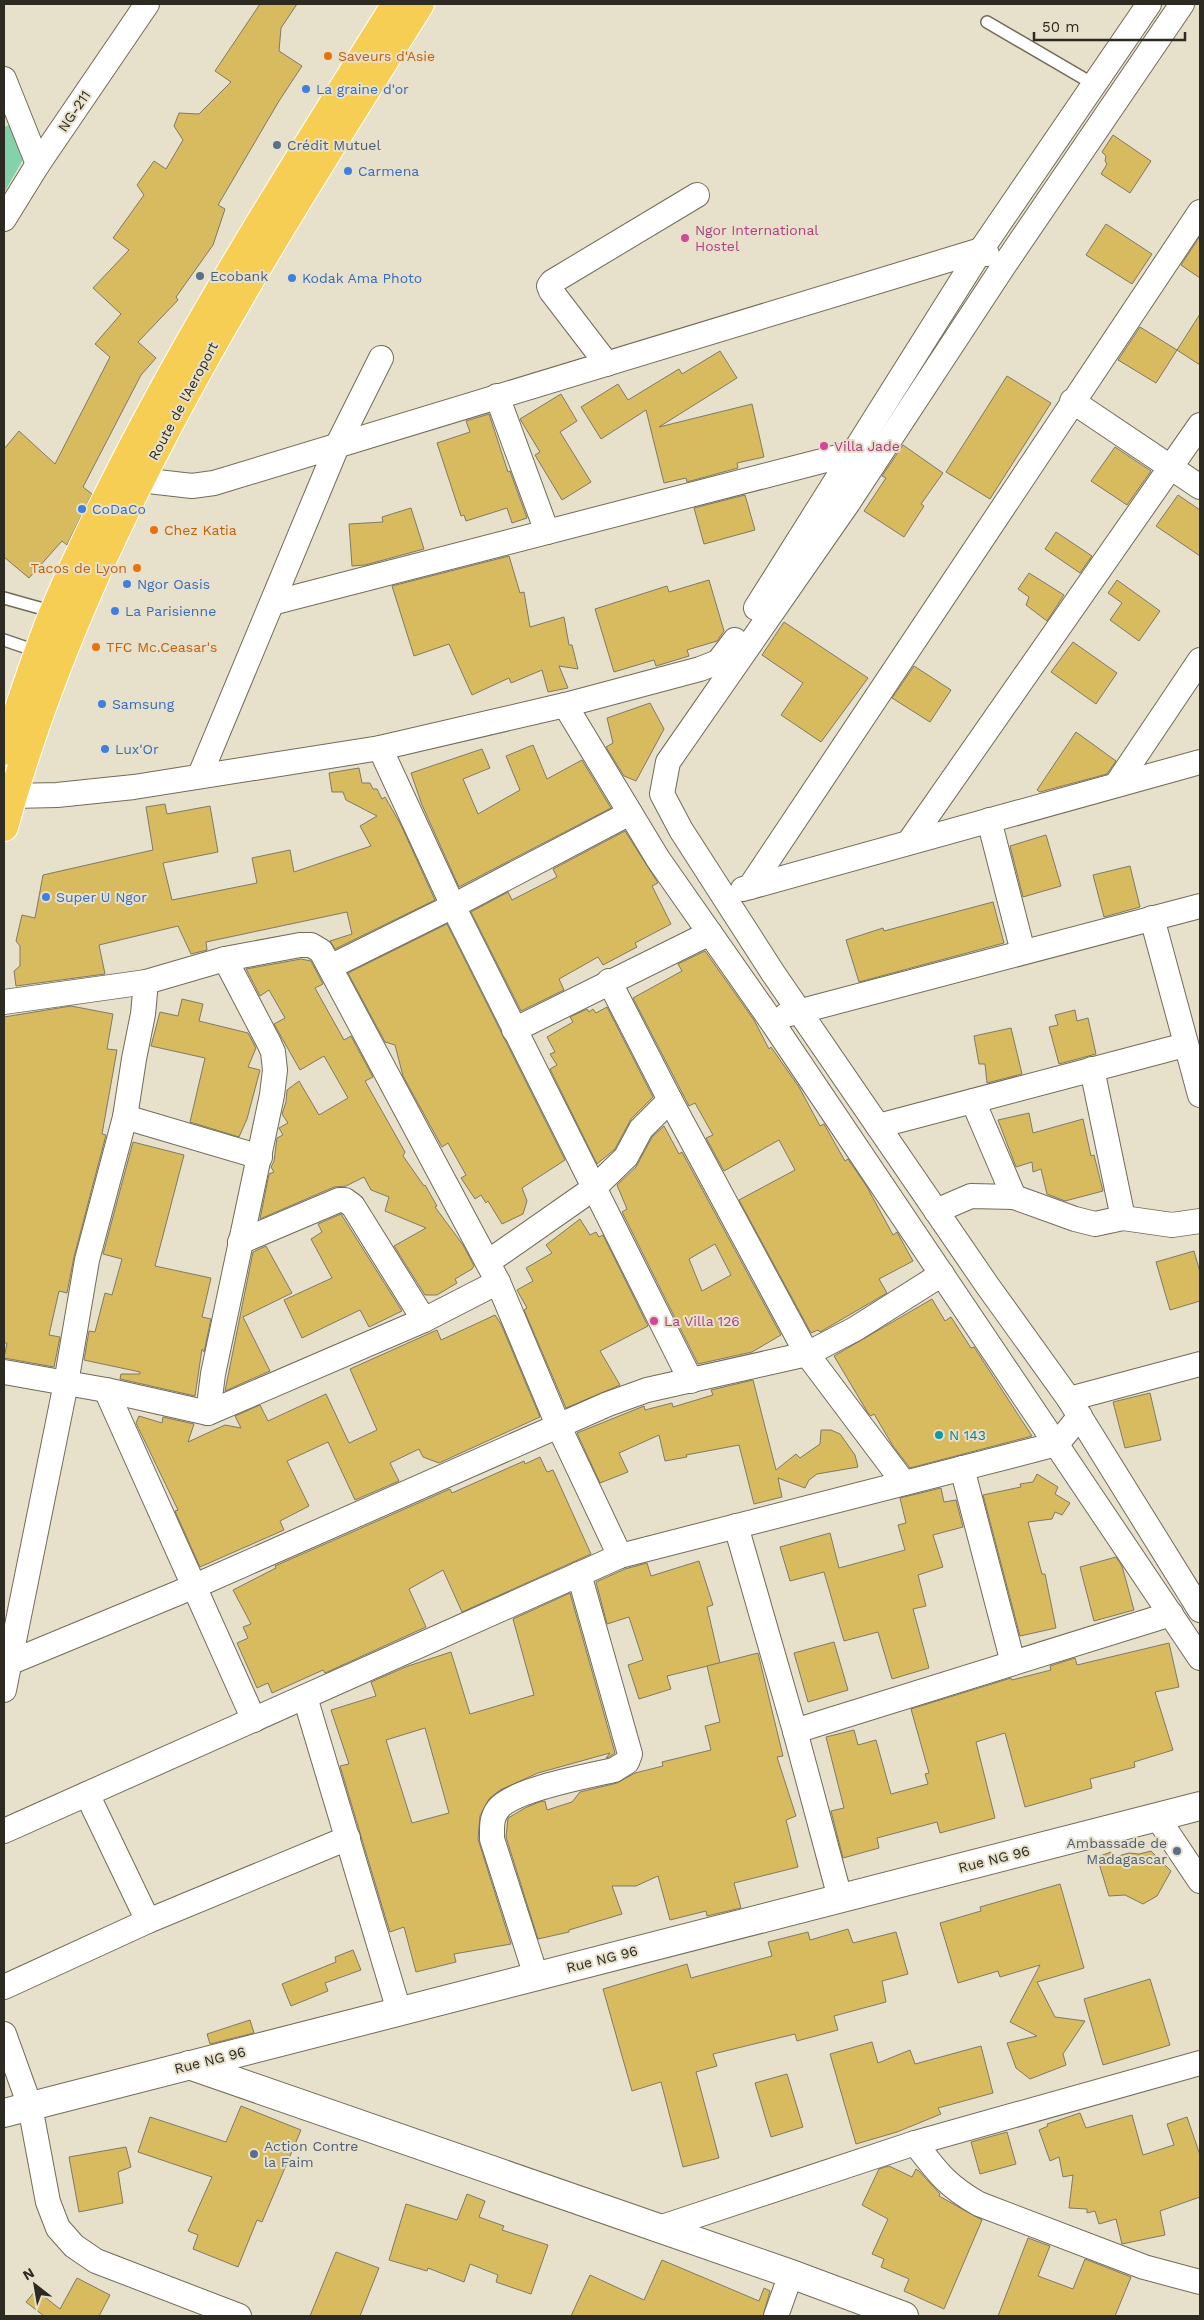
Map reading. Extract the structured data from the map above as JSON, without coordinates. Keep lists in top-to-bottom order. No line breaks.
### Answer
{"streets":{"highway":["Route de l'Aeroport"],"street":["NG-211","Rue NG 96"]},"places":["Saveurs d'Asie","La graine d'or","Crédit Mutuel","Carmena","Ngor International Hostel","Ecobank","Kodak Ama Photo","Villa Jade","CoDaCo","Chez Katia","Tacos de Lyon","Ngor Oasis","La Parisienne","TFC Mc.Ceasar's","Samsung","Lux'Or","Super U Ngor","La Villa 126","N 143","Ambassade de Madagascar","Action Contre la Faim"],"scale_bar":"50 m","north":"top left"}
